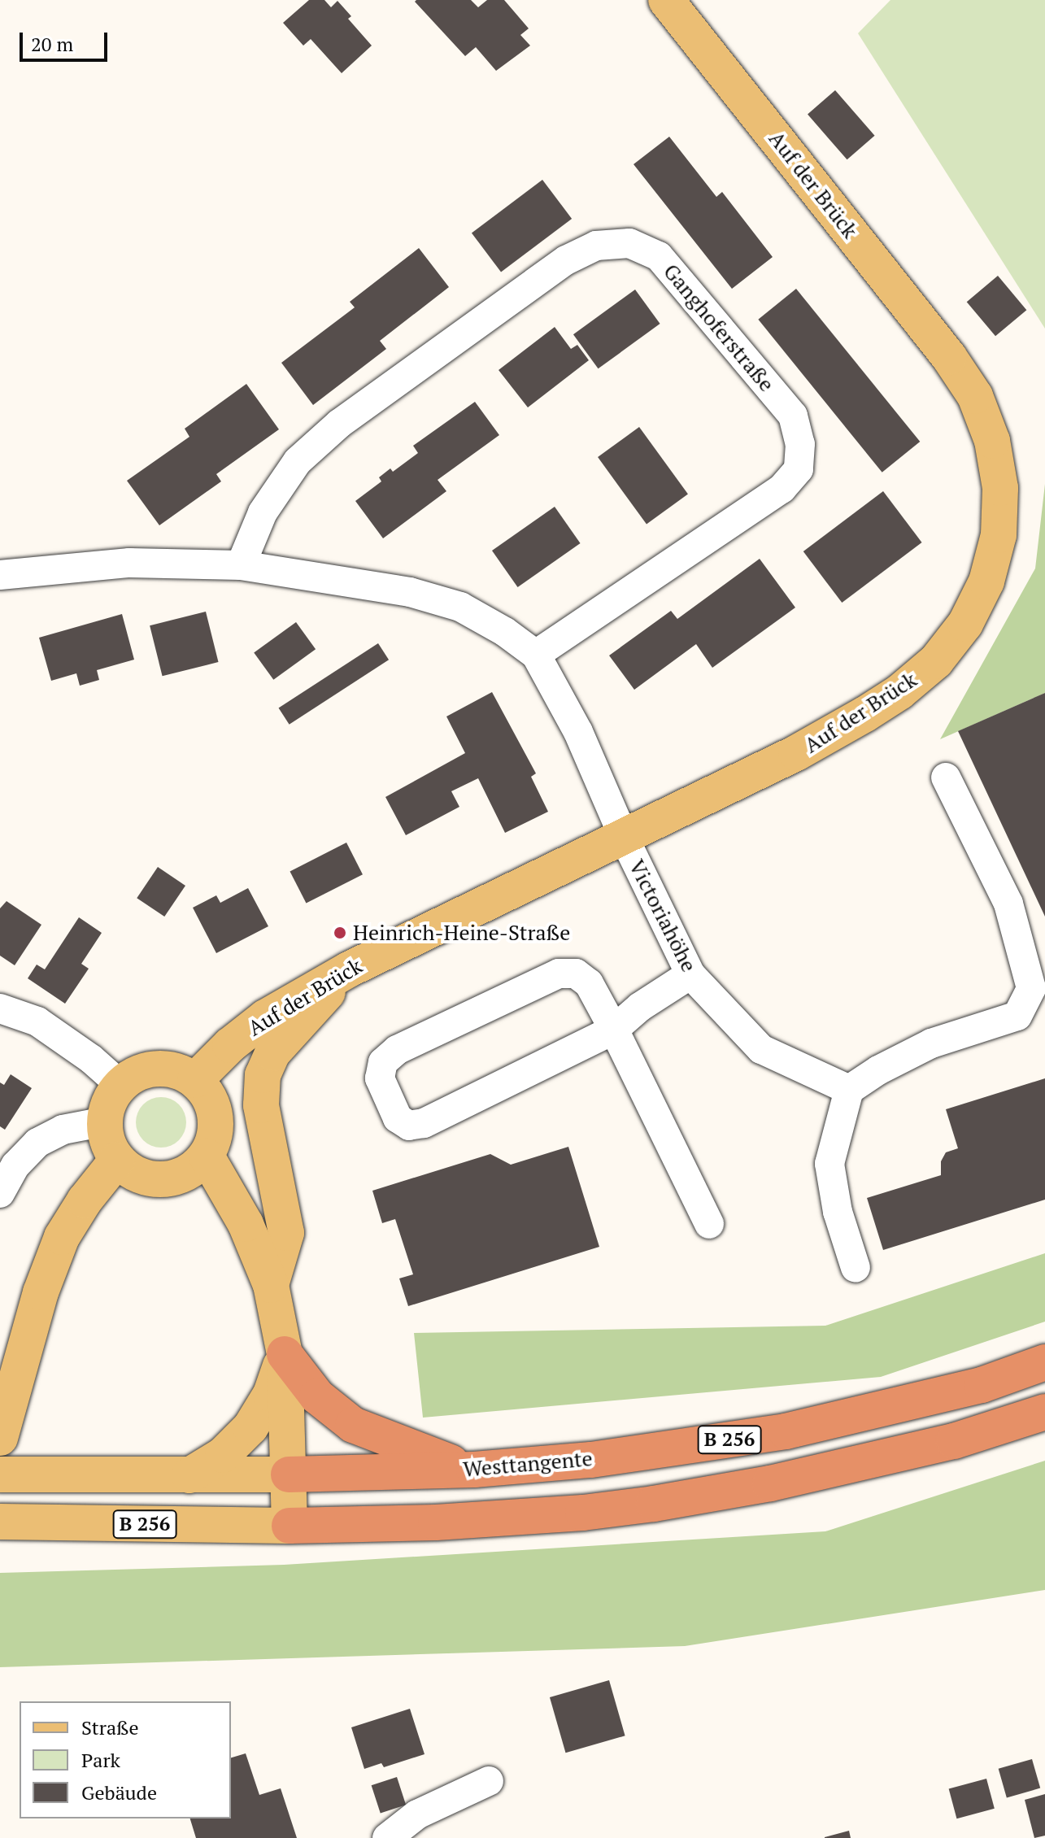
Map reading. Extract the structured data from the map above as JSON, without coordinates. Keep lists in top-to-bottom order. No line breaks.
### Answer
{"streets":{"highway":["B 256","Westtangente"],"main road":["Auf der Brück"],"street":["Ganghoferstraße","Victoriahöhe"]},"crossings":[["Auf der Brück","Victoriahöhe"],["Auf der Brück","B 256"],["B 256","Westtangente"]],"places":["Heinrich-Heine-Straße"],"legend":["Straße","Park","Gebäude"],"scale_bar":"20 m"}
